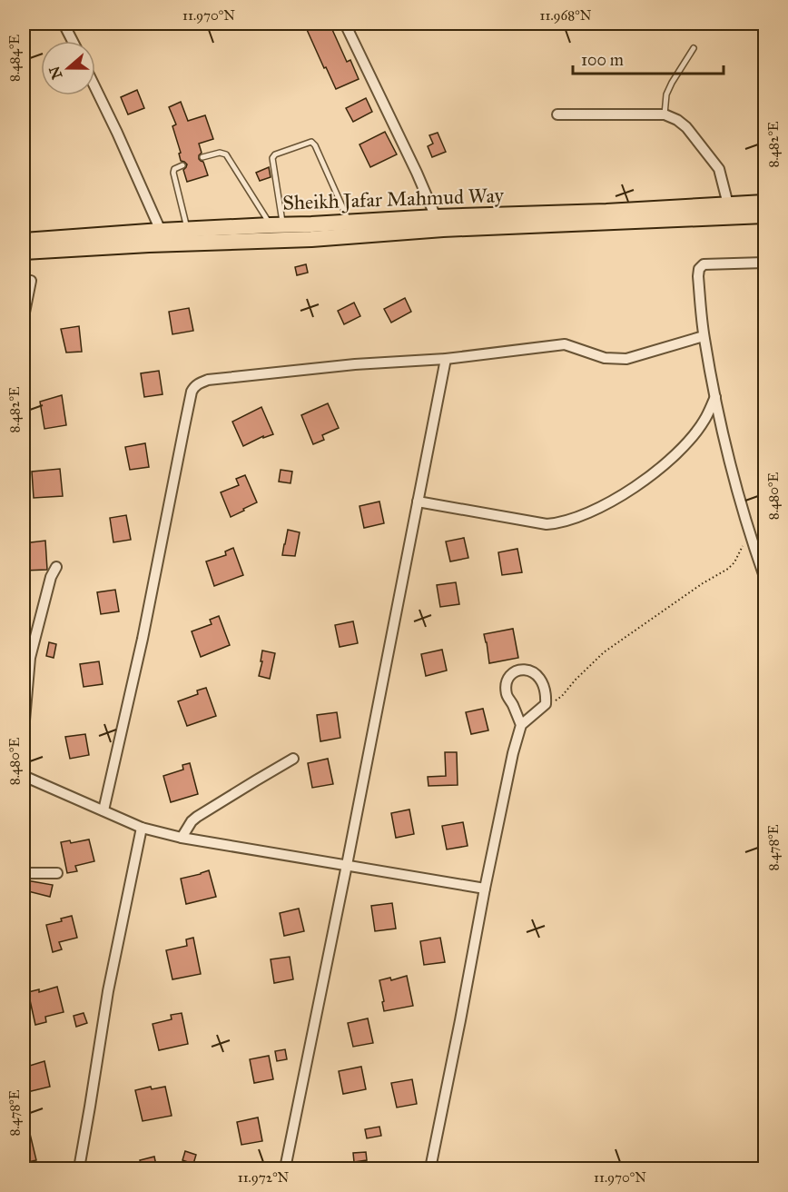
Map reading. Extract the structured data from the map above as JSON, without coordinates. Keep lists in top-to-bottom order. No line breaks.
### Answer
{"streets":{"main road":["Sheikh Jafar Mahmud Way"]},"scale_bar":"100 m","north":"left","coordinates":["11.970°N","11.968°N","8.484°E","8.482°E","8.480°E","8.478°E","11.972°N"]}
